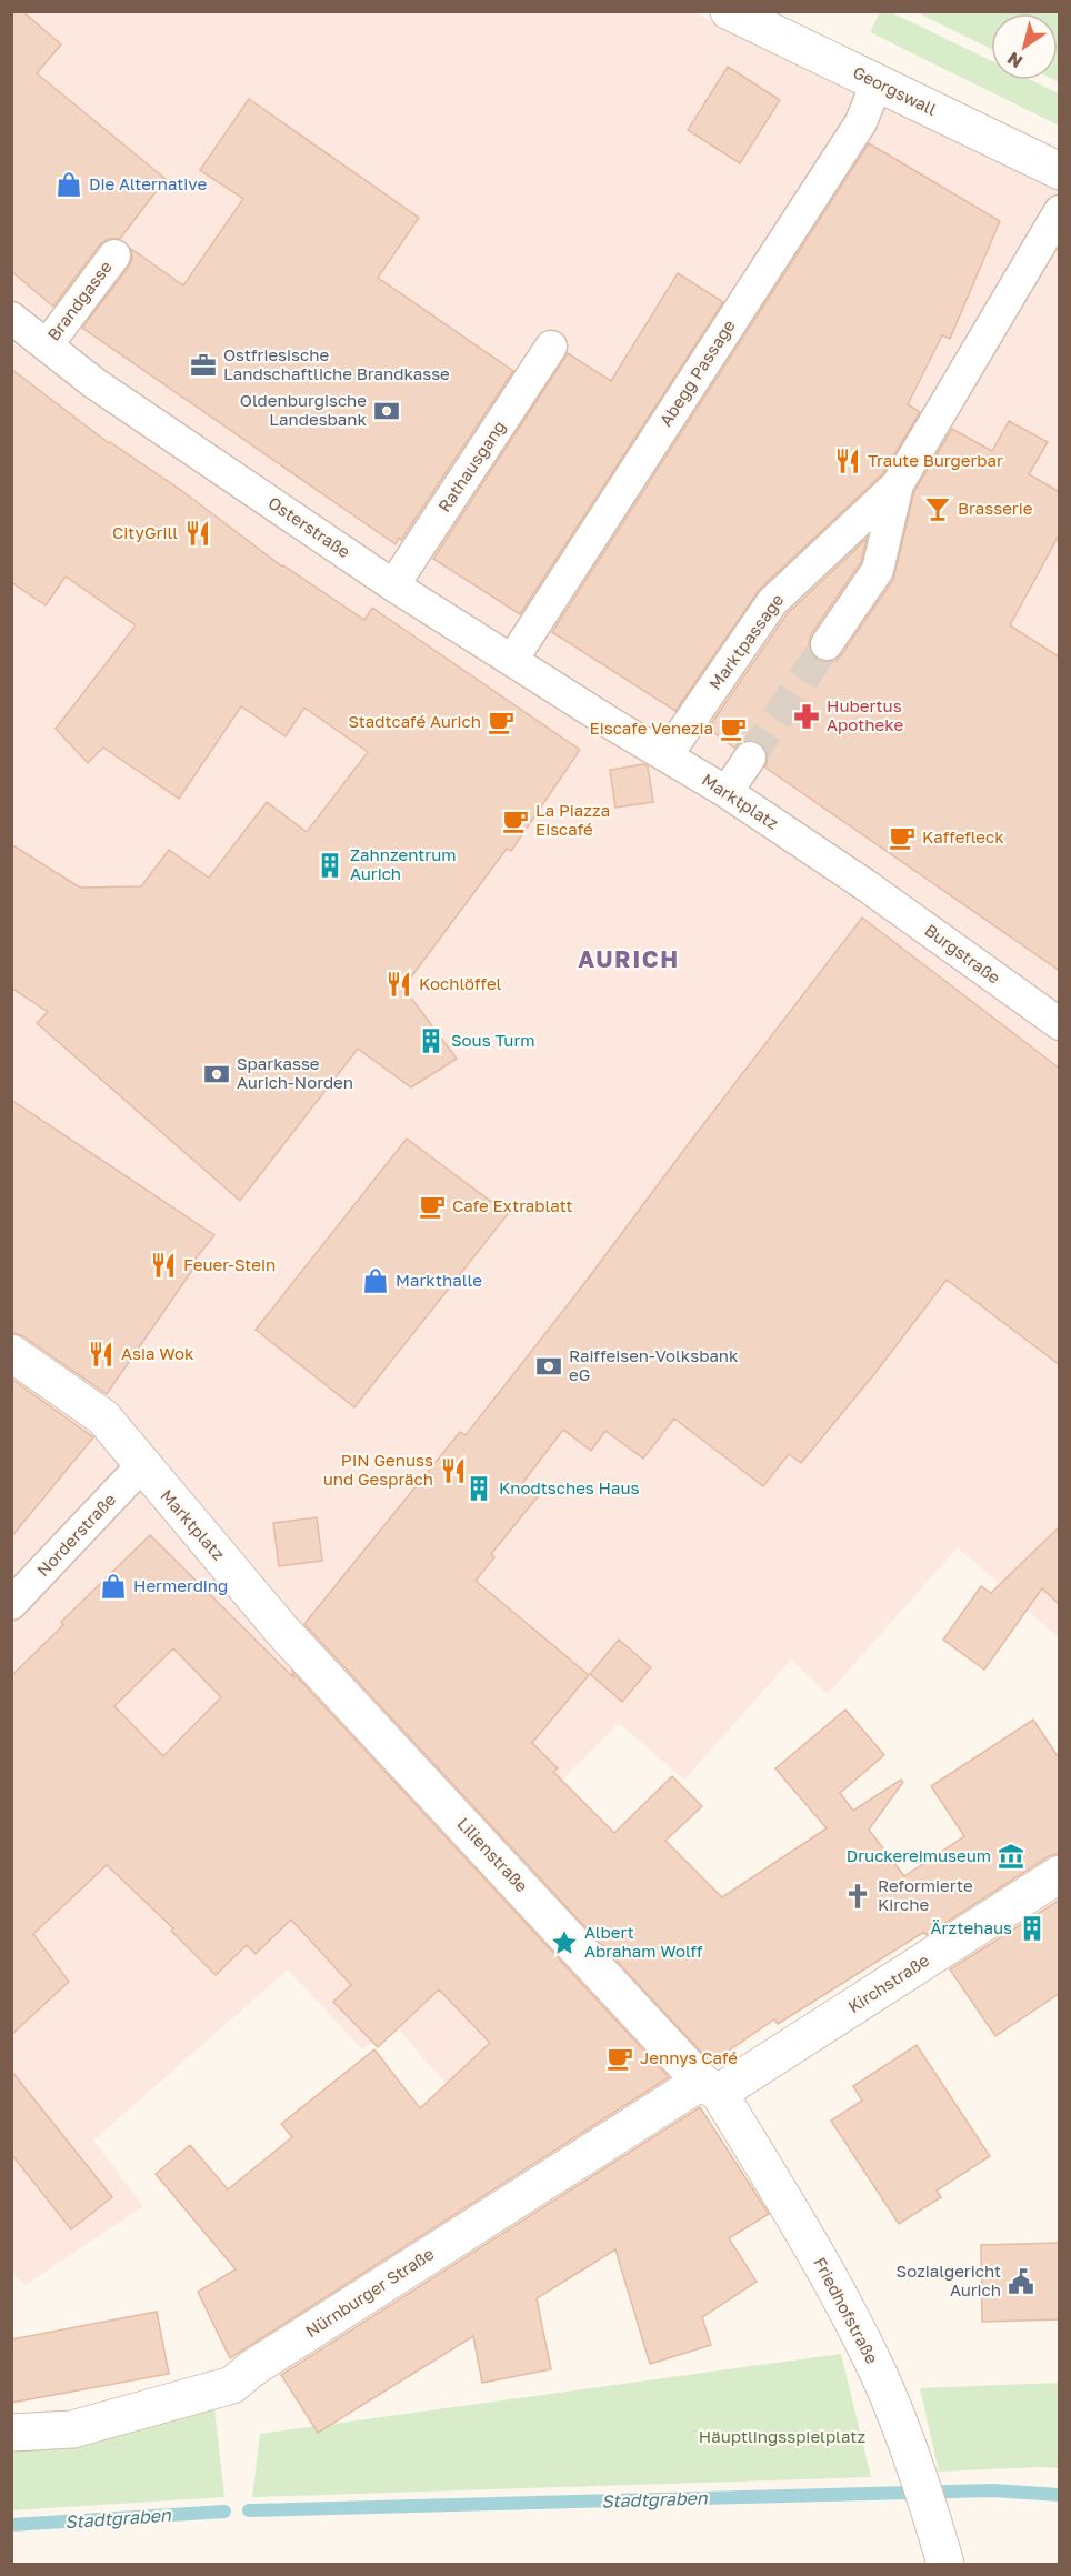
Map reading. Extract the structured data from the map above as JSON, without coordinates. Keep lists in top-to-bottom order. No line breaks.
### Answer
{"streets":{"street":["Georgswall","Brandgasse","Abegg Passage","Rathausgang","Osterstraße","Marktpassage","Marktplatz","Burgstraße","Norderstraße","Lilienstraße","Kirchstraße","Nürnburger Straße","Friedhofstraße"]},"crossings":[["Georgswall","Abegg Passage"],["Brandgasse","Osterstraße"],["Abegg Passage","Osterstraße"],["Rathausgang","Osterstraße"],["Osterstraße","Marktplatz"],["Marktpassage","Marktplatz"],["Marktplatz","Burgstraße"],["Marktplatz","Norderstraße"],["Marktplatz","Lilienstraße"],["Lilienstraße","Kirchstraße"],["Lilienstraße","Nürnburger Straße"],["Lilienstraße","Friedhofstraße"],["Kirchstraße","Nürnburger Straße"],["Kirchstraße","Friedhofstraße"],["Nürnburger Straße","Friedhofstraße"]],"districts":["AURICH"],"water":["Stadtgraben"],"parks":["Häuptlingsspielplatz"],"places":{"shop":["Die Alternative","Markthalle","Hermerding"],"office":["Ostfriesische Landschaftliche Brandkasse"],"bank":["Oldenburgische Landesbank","Sparkasse Aurich-Norden","Raiffeisen-Volksbank eG"],"restaurant":["Traute Burgerbar","CityGrill","Kochlöffel","Feuer-Stein","Asia Wok","PIN Genuss und Gespräch"],"bar":["Brasserie"],"pharmacy":["Hubertus Apotheke"],"cafe":["Stadtcafé Aurich","Eiscafe Venezia","La Piazza Eiscafé","Kaffefleck","Cafe Extrablatt","Jennys Café"],"building":["Zahnzentrum Aurich","Sous Turm","Knodtsches Haus","Ärztehaus"],"museum":["Druckereimuseum"],"church":["Reformierte Kirche"],"place":["Albert Abraham Wolff"],"public building":["Sozialgericht Aurich"]},"north":"bottom left"}
